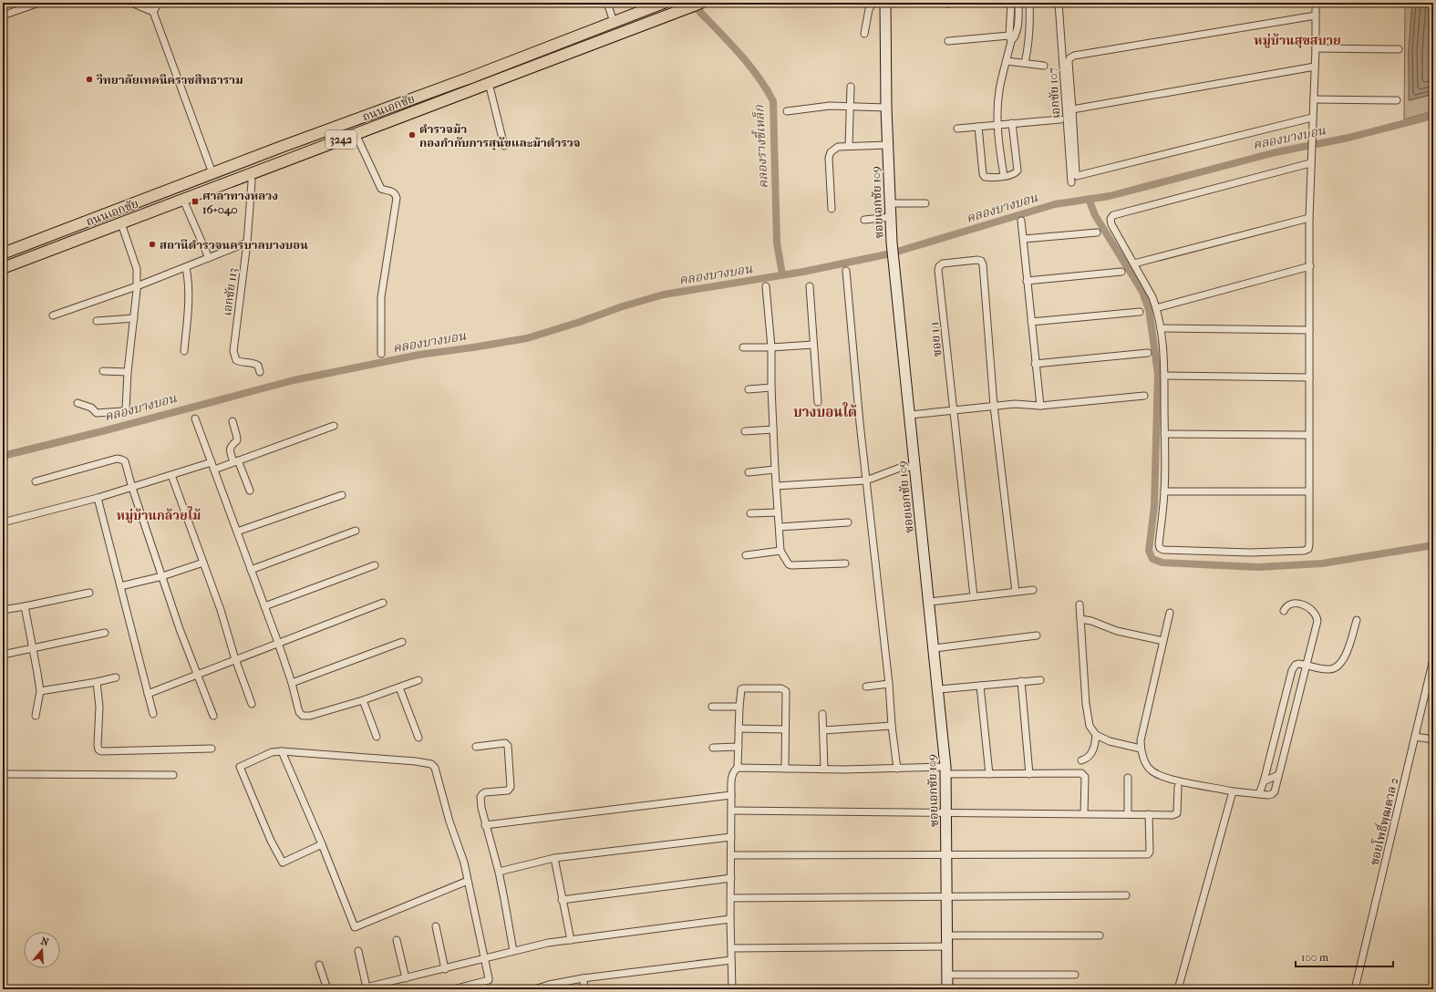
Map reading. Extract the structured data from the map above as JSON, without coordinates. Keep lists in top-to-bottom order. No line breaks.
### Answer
{"streets":{"main road":["ถนนเอกชัย","3242"],"street":["เอกชัย 107","ซอยเอกชัย 109","เอกชัย 113","ซอย 1/1","ซอยโพธิ์พุฒตาล 2"]},"crossings":[["ถนนเอกชัย","เอกชัย 113"]],"districts":["หมู่บ้านสุขสบาย","บางบอนใต้","หมู่บ้านกล้วยไม้"],"water":["คลองบางบอน","คลองรางขี้เหล็ก"],"places":{"other":["วิทยาลัยเทคนิคราชสิทธาราม","ตำรวจม้า กองกำกับการสุนัขและม้าตำรวจ","สถานีตำรวจนครบาลบางบอน"],"transit":["ศาลาทางหลวง 16+040"]},"scale_bar":"100 m","north":"top"}
